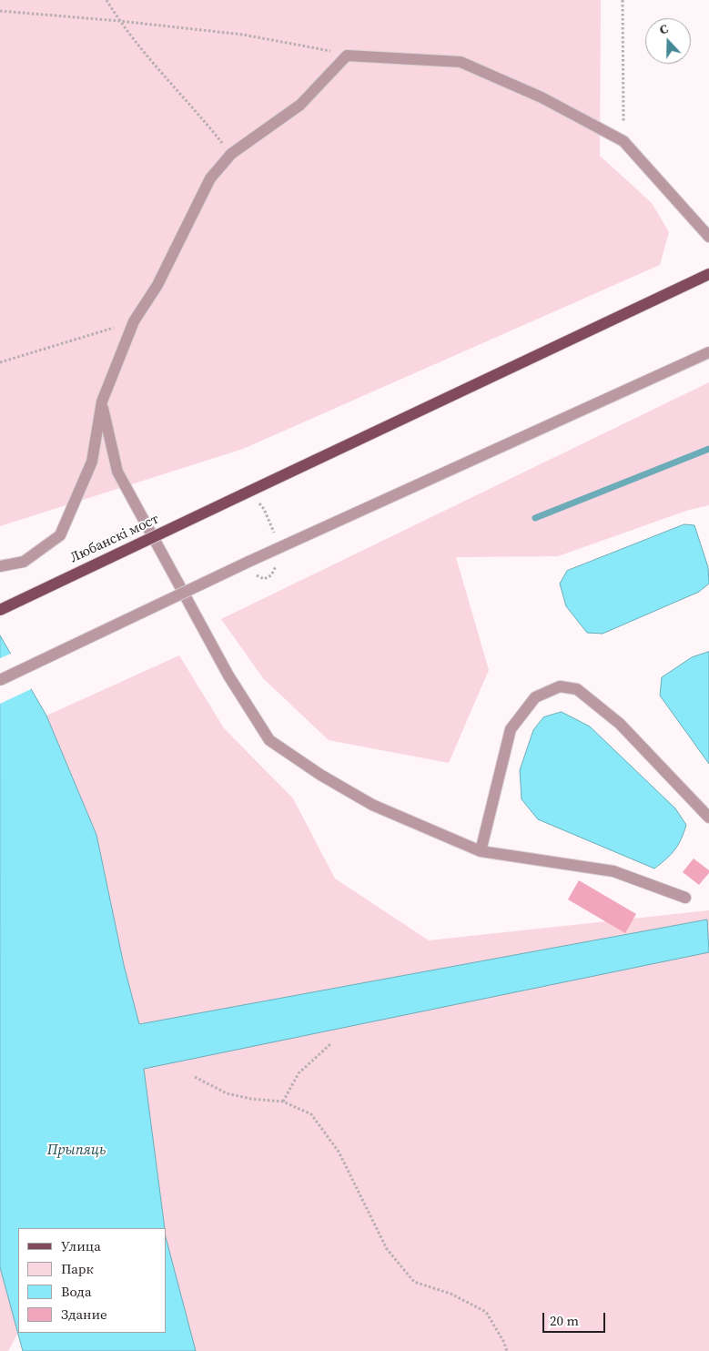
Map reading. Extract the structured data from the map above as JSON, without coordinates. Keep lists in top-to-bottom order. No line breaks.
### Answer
{"streets":{"main road":["Любанскі мост"]},"water":["Прыпяць"],"legend":["Улица","Парк","Вода","Здание"],"scale_bar":"20 m","north":"top"}
